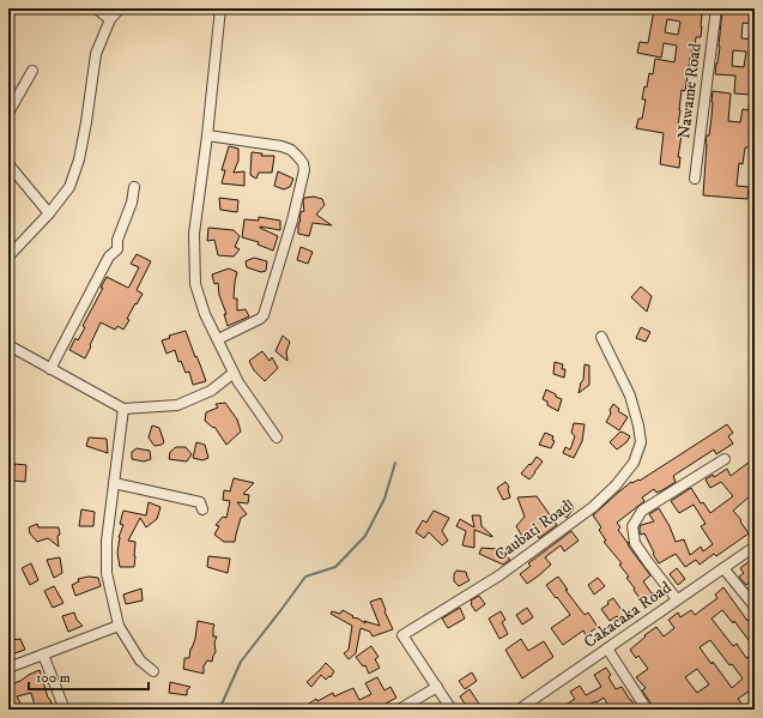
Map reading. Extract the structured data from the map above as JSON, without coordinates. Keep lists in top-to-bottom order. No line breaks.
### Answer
{"streets":{"street":["Nawame Road","Caubati Road","Cakacaka Road"]},"scale_bar":"100 m"}
